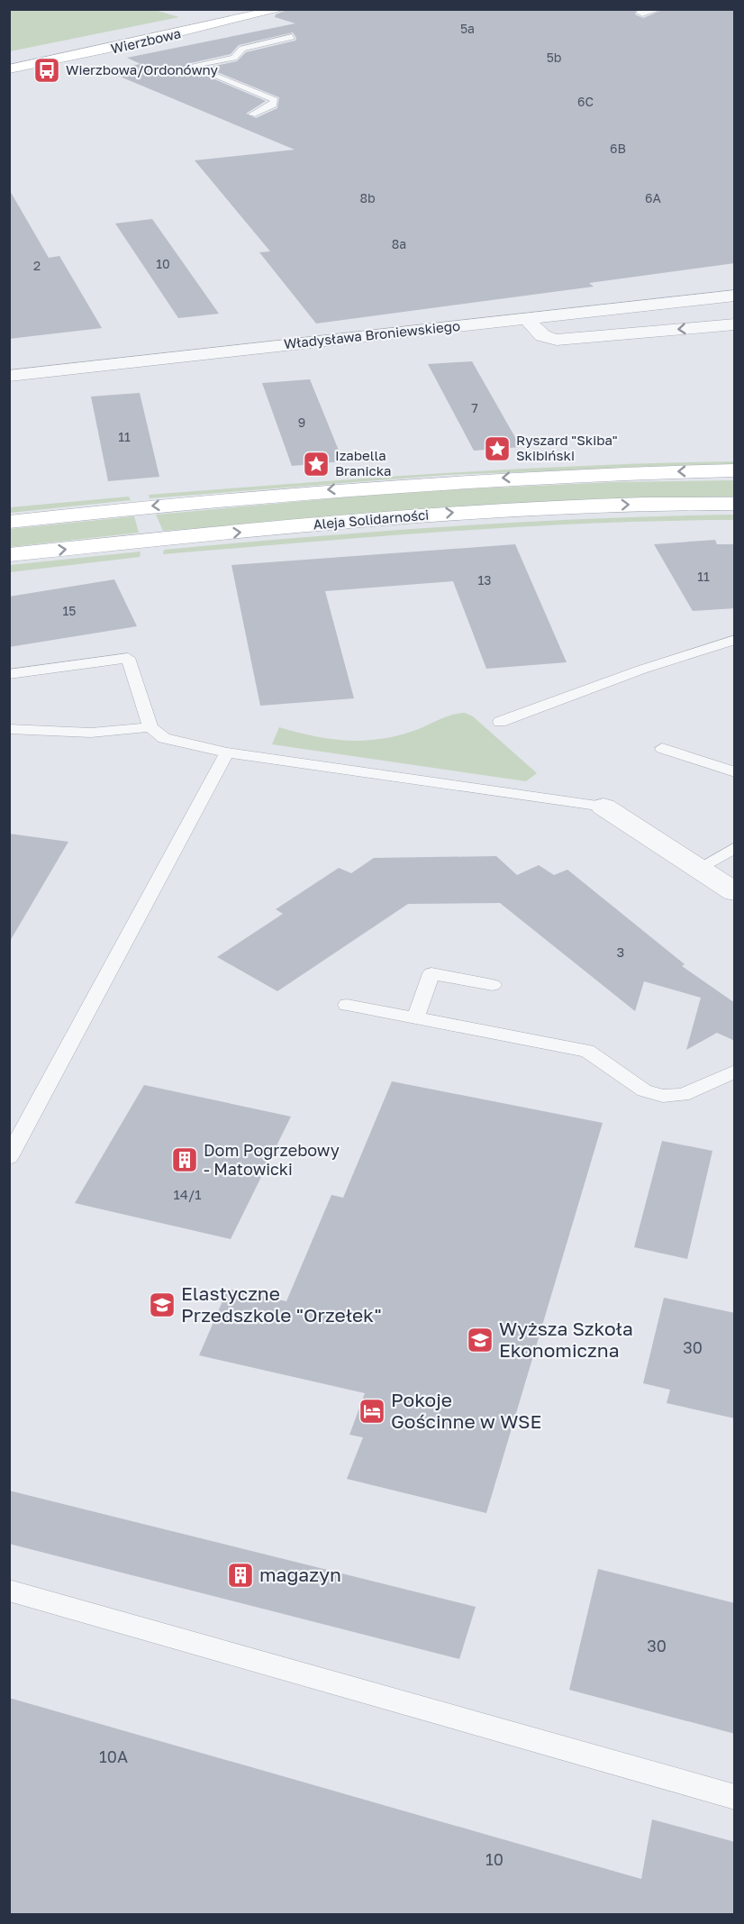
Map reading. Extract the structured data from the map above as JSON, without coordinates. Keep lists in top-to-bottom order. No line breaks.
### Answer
{"streets":{"main road":["Wierzbowa","Aleja Solidarności"],"street":["Władysława Broniewskiego"]},"places":{"bus stop":["Wierzbowa/Ordonówny"],"place":["Ryszard \"Skiba\" Skibiński","Izabella Branicka"],"building":["Dom Pogrzebowy - Matowicki","magazyn"],"school or university":["Elastyczne Przedszkole \"Orzełek\"","Wyższa Szkoła Ekonomiczna"],"hotel":["Pokoje Gościnne w WSE"]},"house_numbers":["5a","5b","6C","6B","8b","6A","8a","10","2","7","9","11","11","13","15","3","14/1","30","30","10A","10"]}
